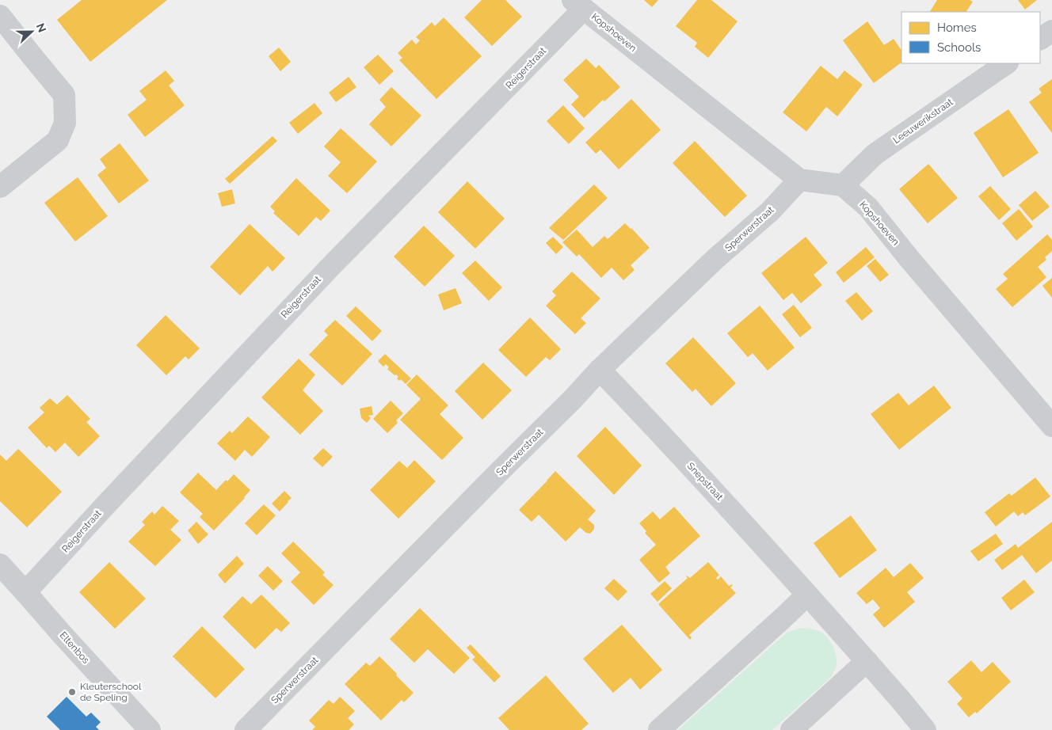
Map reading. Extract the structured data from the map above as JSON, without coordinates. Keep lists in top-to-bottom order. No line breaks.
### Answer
{"streets":{"street":["Kopshoeven","Reigerstraat","Leeuwerikstraat","Sperwerstraat","Snepstraat","Eltenbos"]},"crossings":[["Kopshoeven","Reigerstraat"],["Kopshoeven","Leeuwerikstraat"],["Kopshoeven","Sperwerstraat"],["Reigerstraat","Eltenbos"],["Sperwerstraat","Snepstraat"]],"places":["Kleuterschool de Speling"],"legend":["Homes","Schools"],"north":"right"}
